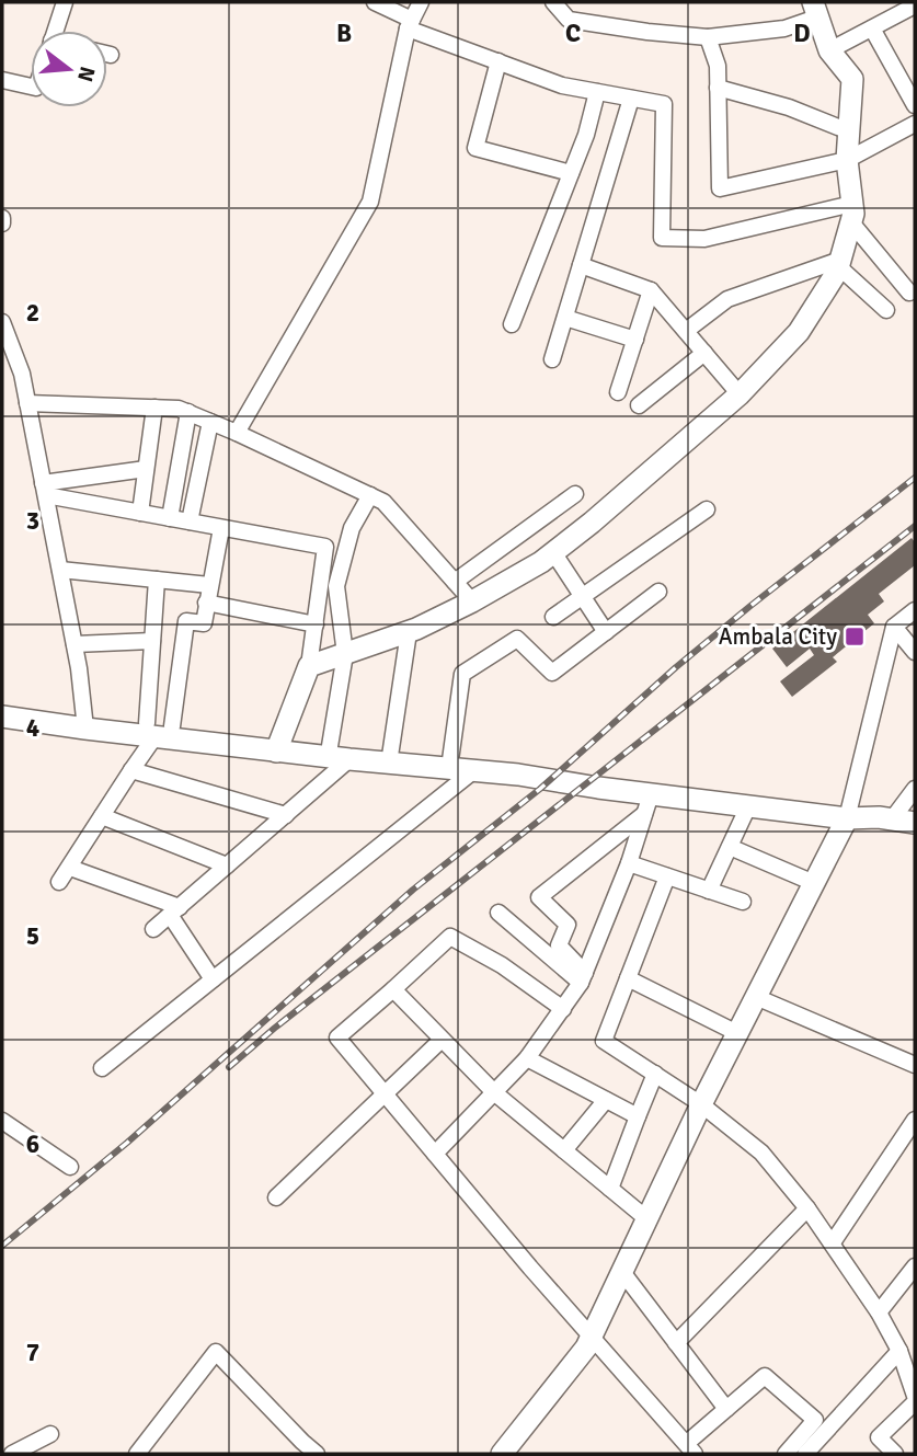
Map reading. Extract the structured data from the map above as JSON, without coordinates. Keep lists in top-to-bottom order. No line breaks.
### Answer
{"places":{"transit":["Ambala City"]},"north":"right","grid":{"columns":["B","C","D"],"rows":["2","3","4","5","6","7"]}}
